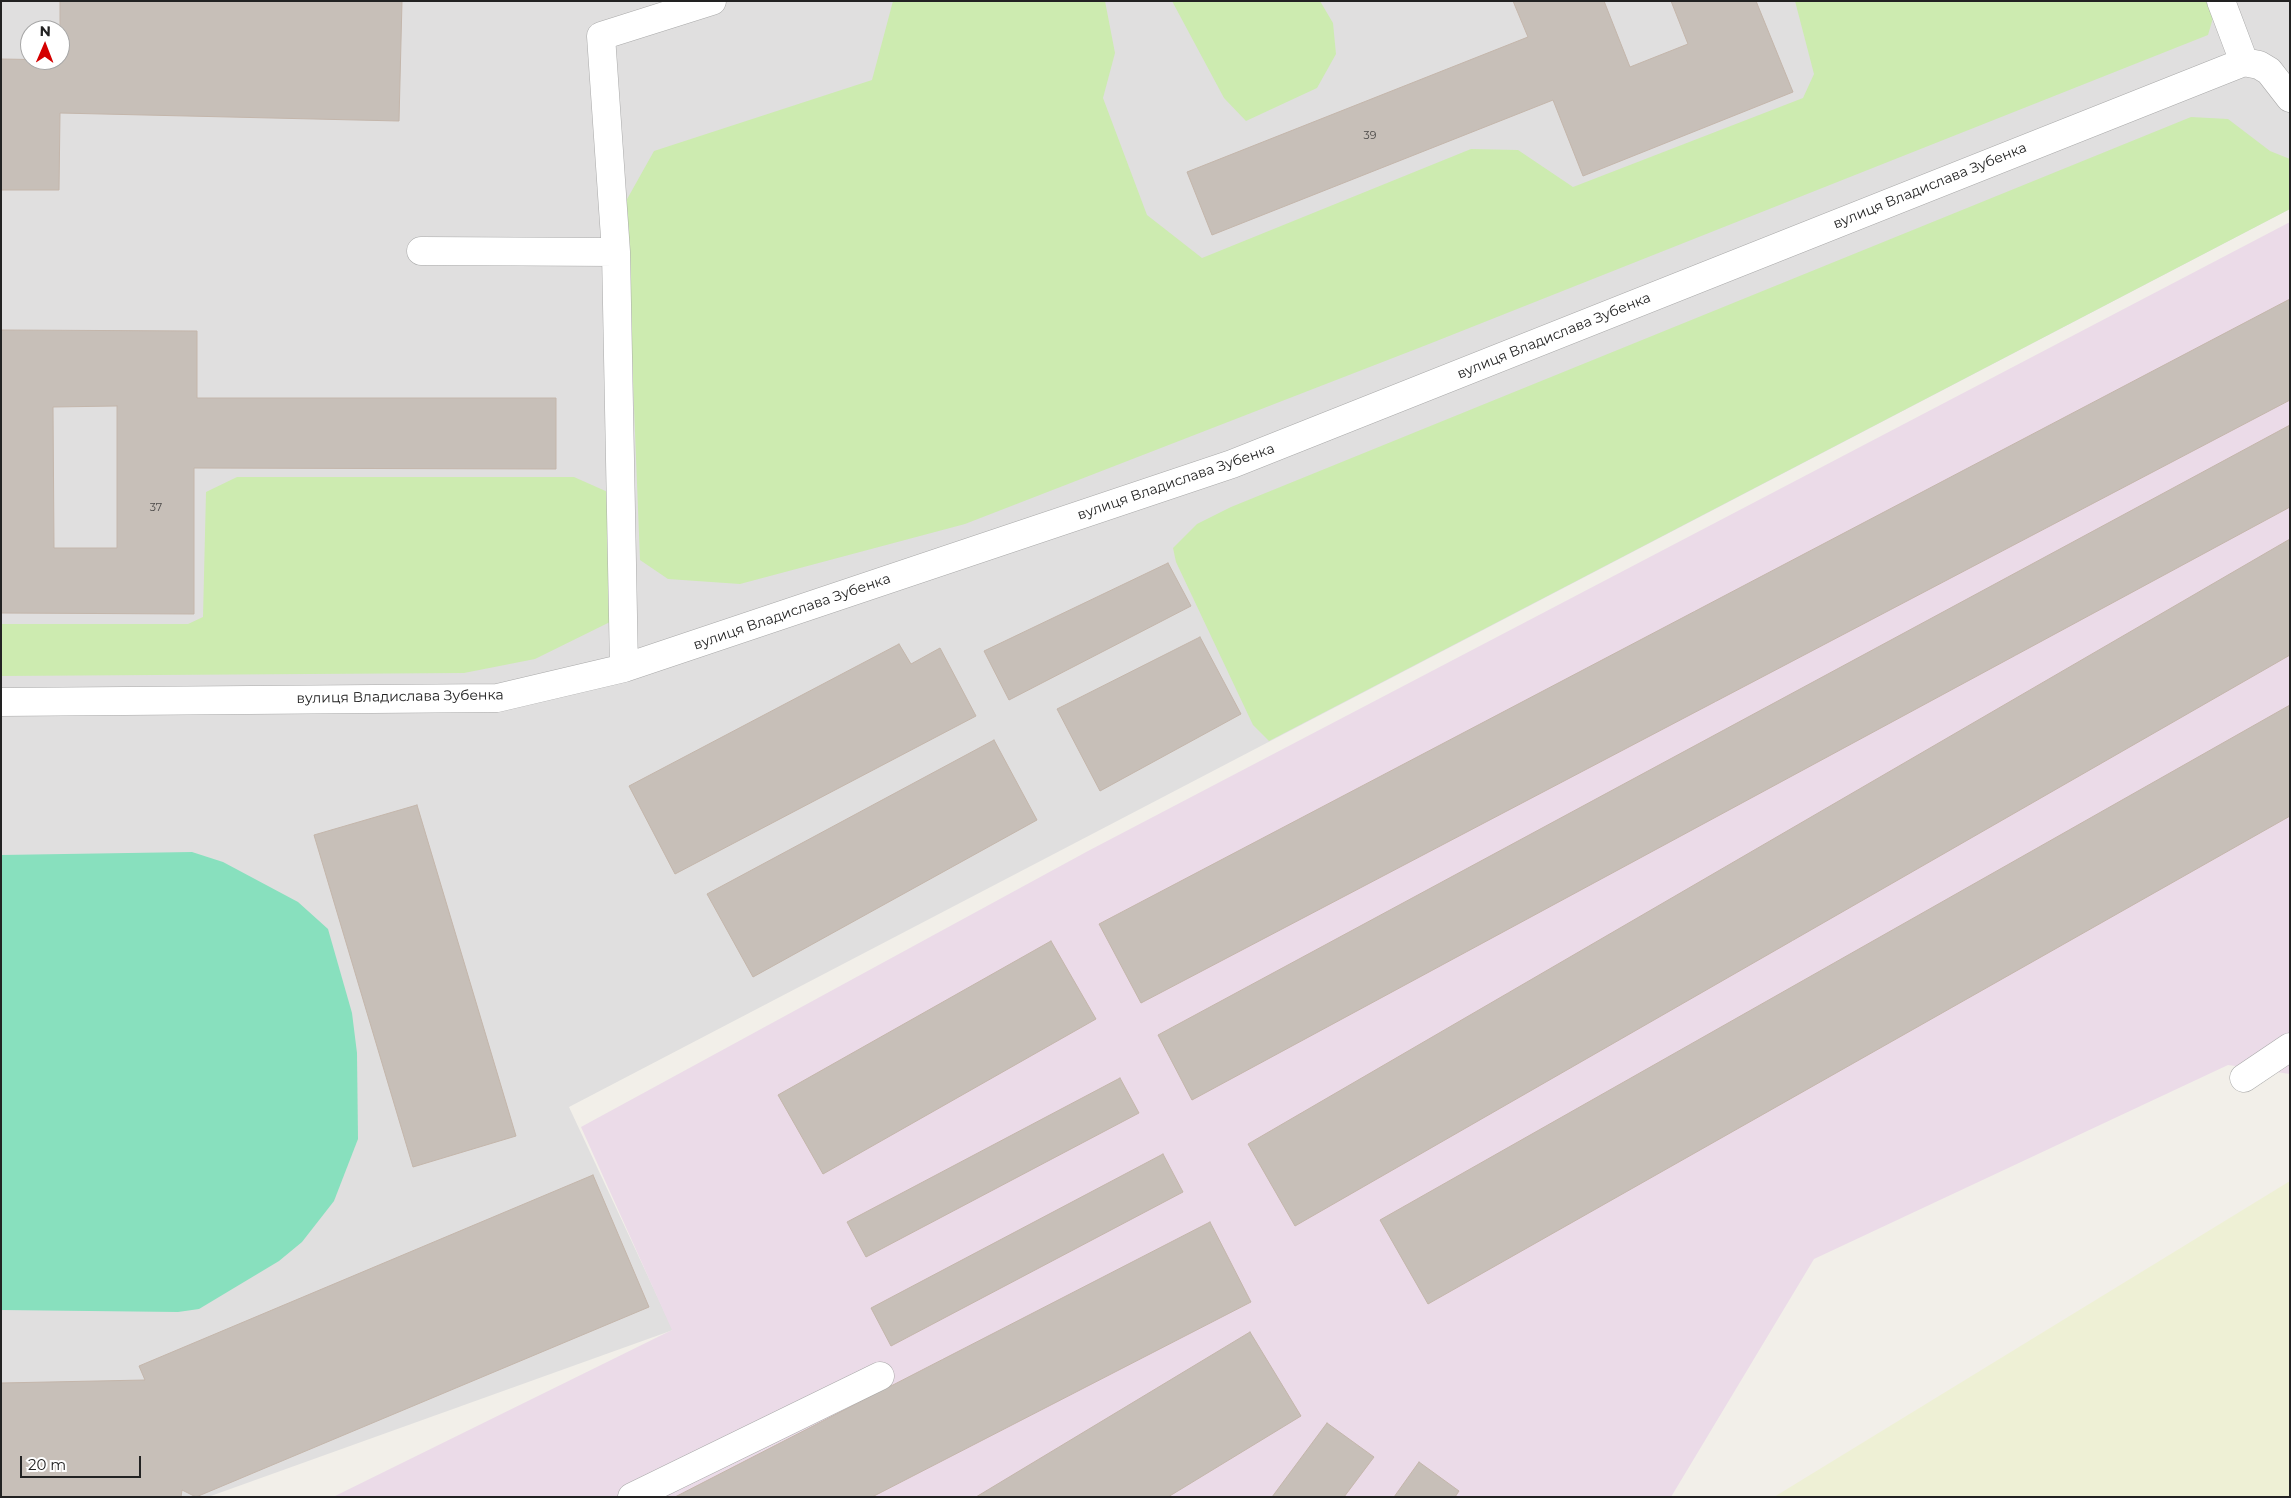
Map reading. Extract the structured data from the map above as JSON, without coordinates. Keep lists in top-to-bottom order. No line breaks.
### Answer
{"streets":{"street":["вулиця Владислава Зубенка"]},"house_numbers":["39","37"],"scale_bar":"20 m","north":"top"}
